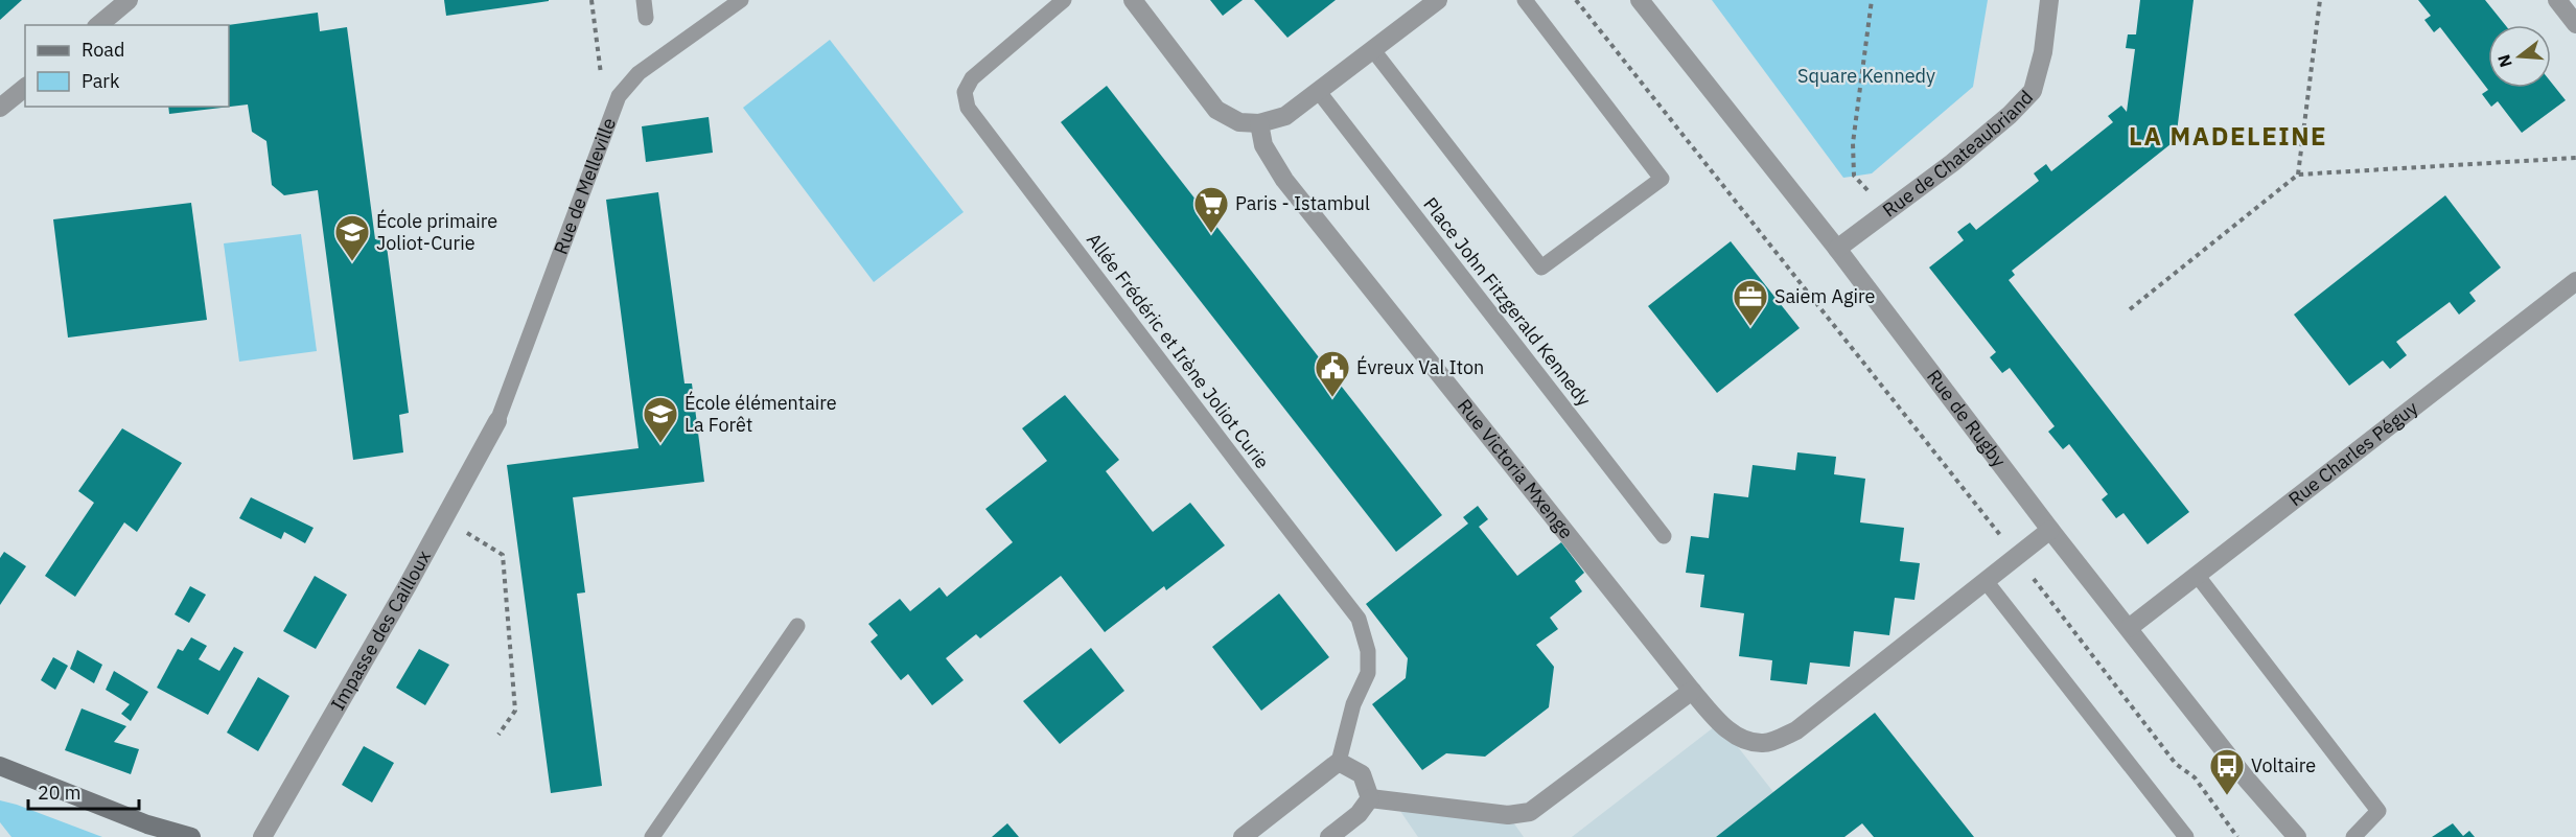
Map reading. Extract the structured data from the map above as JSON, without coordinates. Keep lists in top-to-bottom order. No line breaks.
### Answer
{"streets":{"street":["Rue de Chateaubriand","Rue de Rugby","Rue Charles Péguy","Rue Victoria Mxenge","Impasse des Cailloux"],"lane":["Rue de Melleville","Place John Fitzgerald Kennedy","Allée Frédéric et Irène Joliot Curie"]},"crossings":[["Rue de Chateaubriand","Rue de Rugby"],["Rue de Melleville","Impasse des Cailloux"],["Rue de Rugby","Rue Charles Péguy"],["Rue de Rugby","Rue Victoria Mxenge"]],"districts":["LA MADELEINE"],"parks":["Square Kennedy"],"places":{"supermarket":["Paris - Istambul"],"school or university":["École primaire Joliot-Curie","École élémentaire La Forêt"],"office":["Saiem Agire"],"public building":["Évreux Val Iton"],"bus stop":["Voltaire"]},"legend":["Road","Park"],"scale_bar":"20 m","north":"left"}
